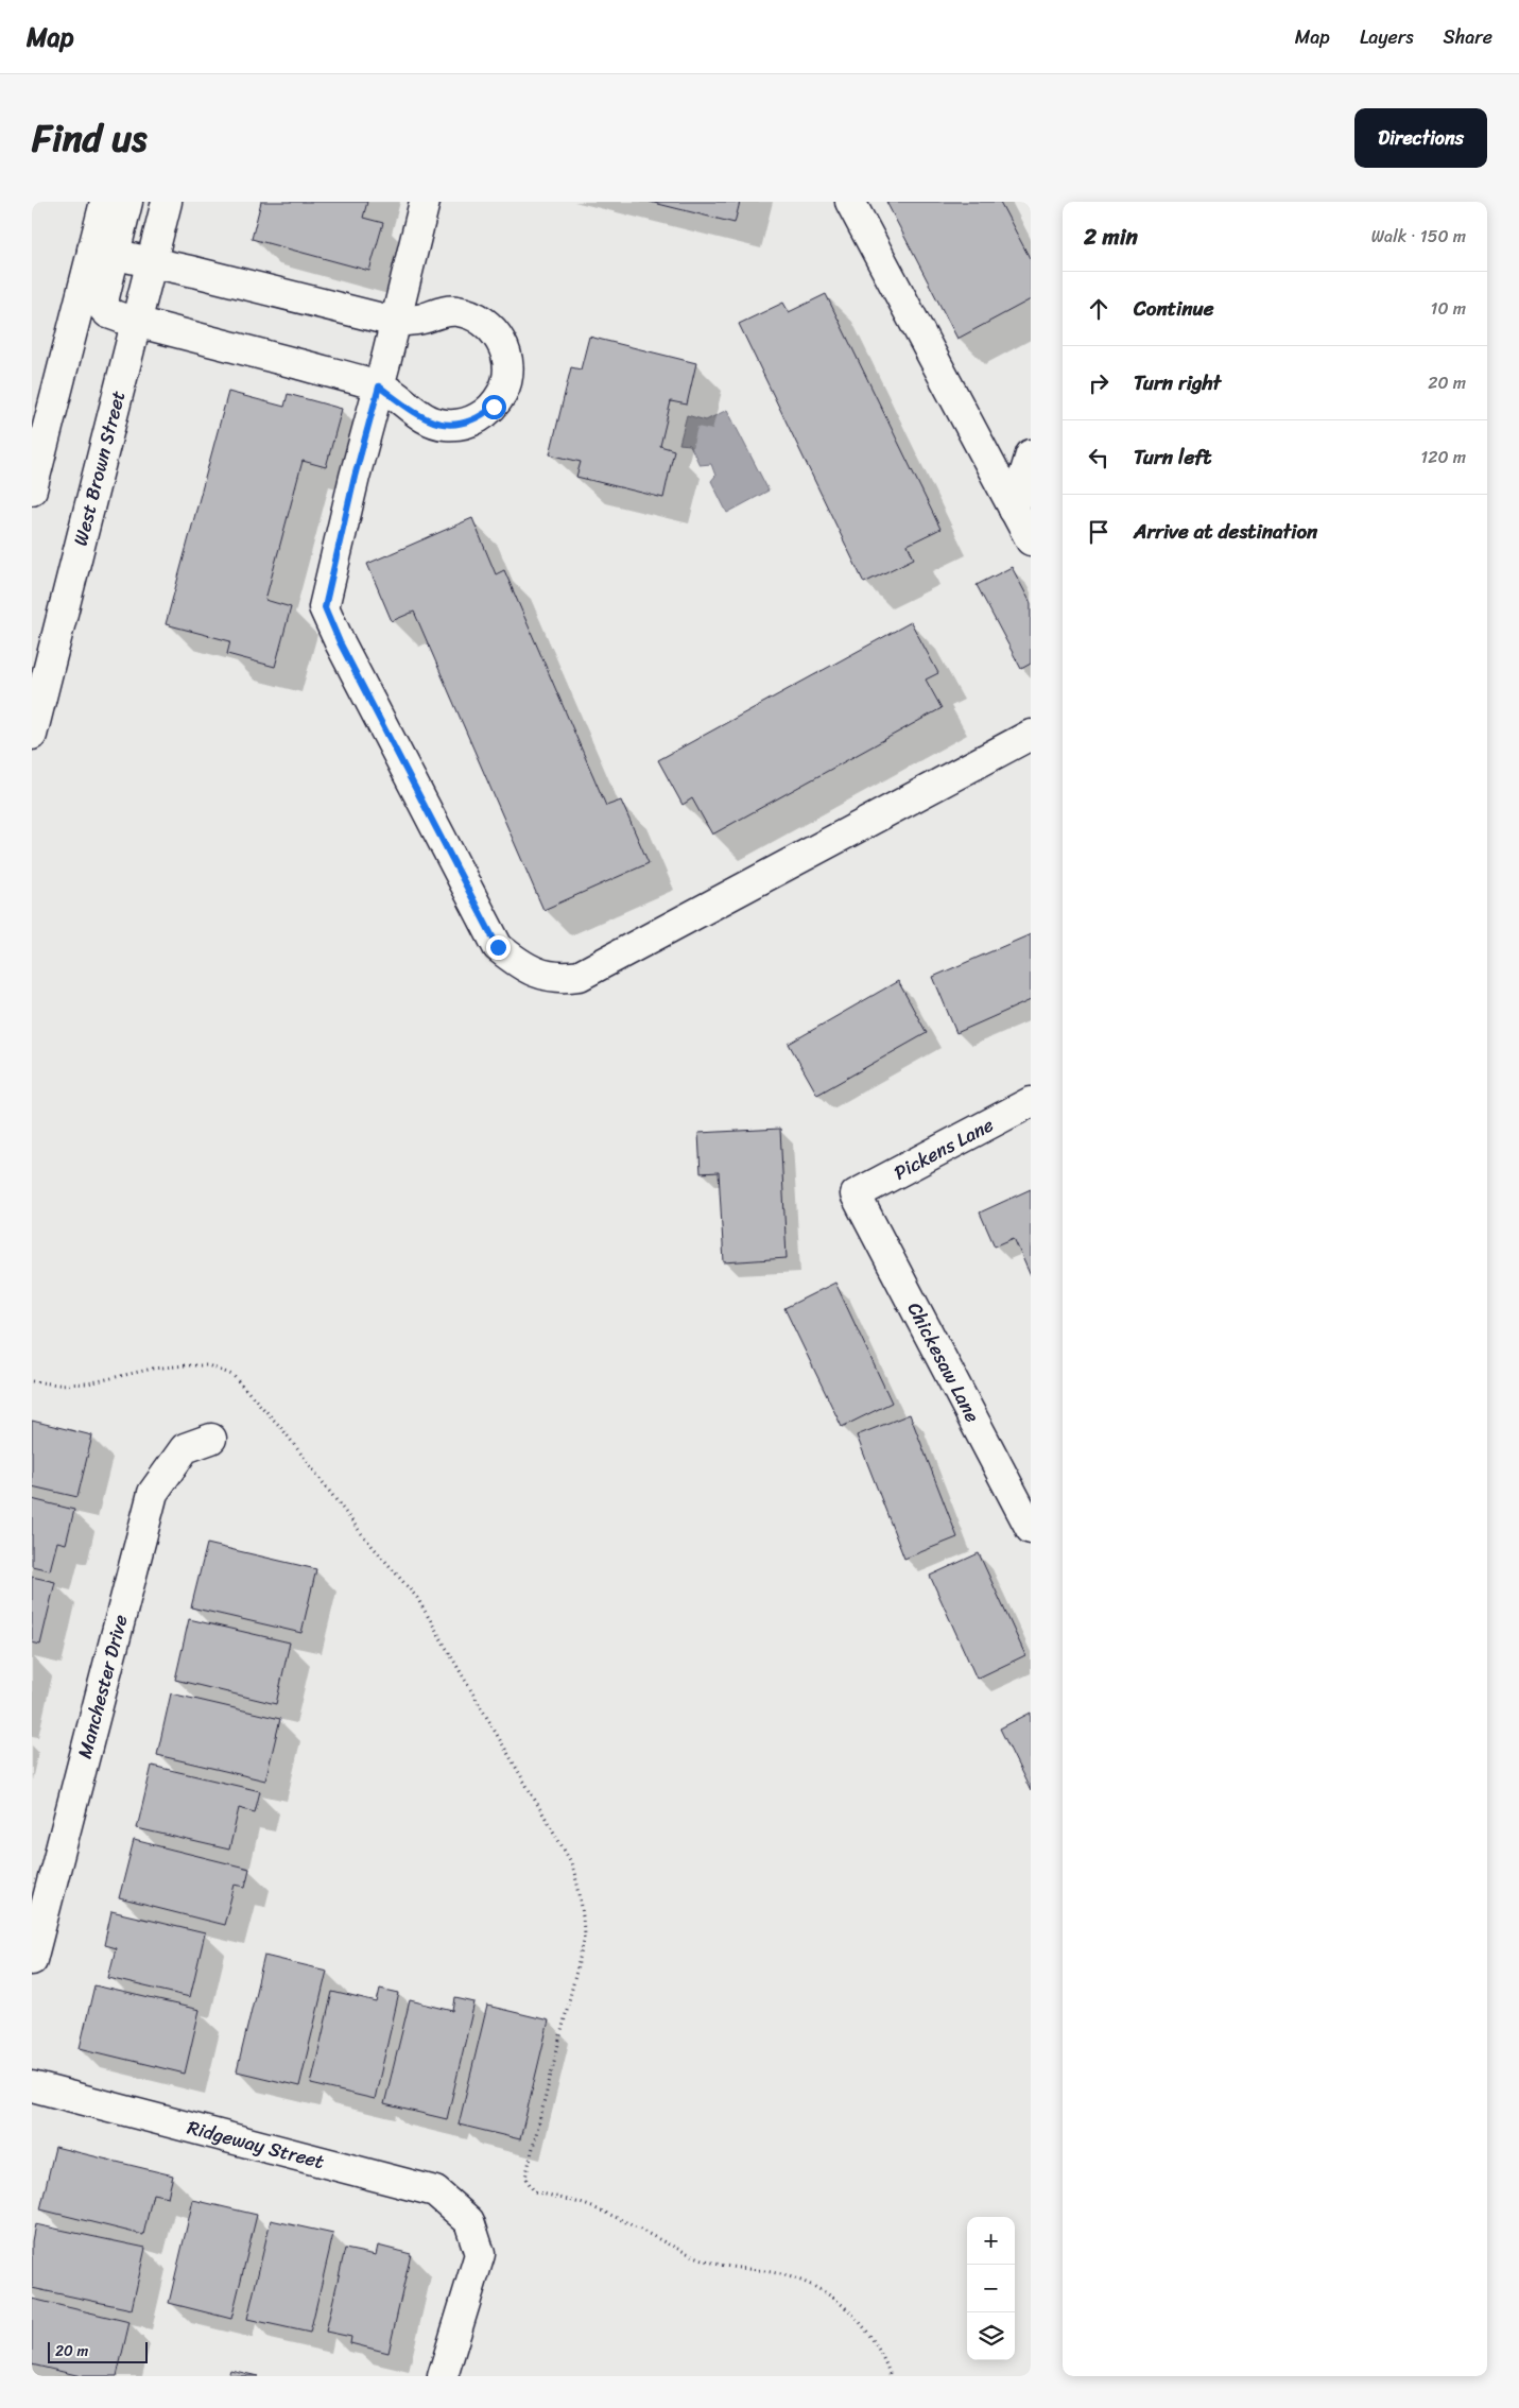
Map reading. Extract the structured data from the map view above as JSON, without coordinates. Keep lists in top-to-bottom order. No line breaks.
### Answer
{"streets":{"street":["West Brown Street","Pickens Lane","Chickesaw Lane","Manchester Drive","Ridgeway Street"]},"crossings":[["Pickens Lane","Chickesaw Lane"]],"scale_bar":"20 m","page":{"header":"Map","nav":["Map","Layers","Share"],"title":"Find us","buttons":"Directions","heading":["2 min","Walk · 150 m"],"list":[["Continue","10 m"],["Turn right","20 m"],["Turn left","120 m"],"Arrive at destination"],"map_buttons":["+","−"],"scale":"20 m"}}
